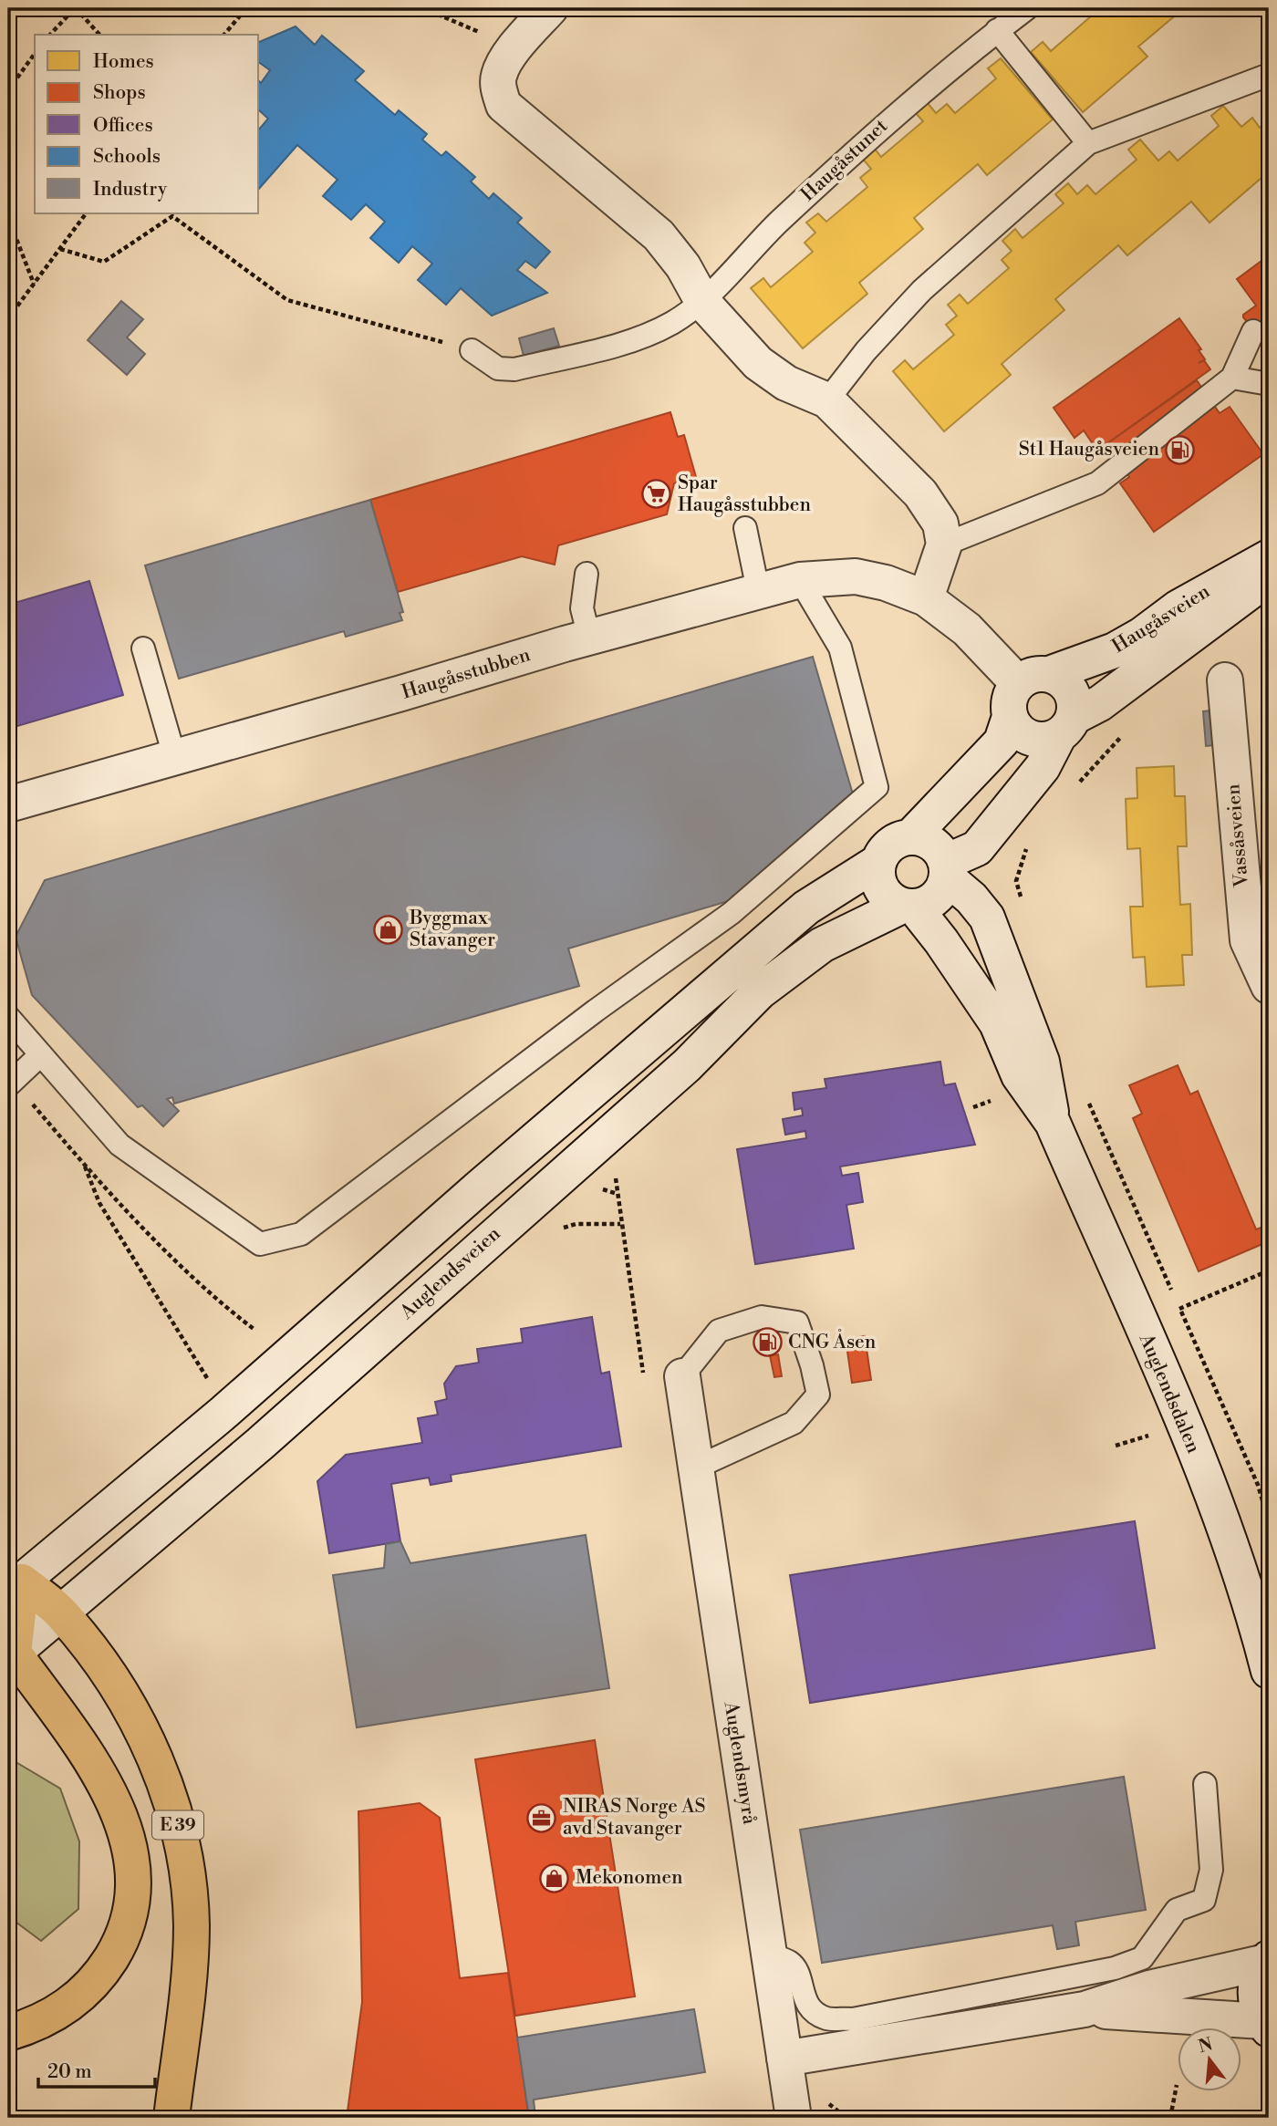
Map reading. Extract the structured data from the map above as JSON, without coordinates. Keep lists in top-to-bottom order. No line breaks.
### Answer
{"streets":{"highway":["E 39"],"main road":["Haugåsveien","Haugåsstubben","Vassåsveien","Auglendsveien","Auglendsdalen","Auglendsmyrå"],"lane":["Haugåstunet"]},"crossings":[["Auglendsveien","Auglendsdalen"],["Auglendsveien","E 39"]],"places":{"fuel station":["St1 Haugåsveien","CNG Åsen"],"supermarket":["Spar Haugåsstubben"],"shop":["Byggmax Stavanger","Mekonomen"],"office":["NIRAS Norge AS avd Stavanger"]},"legend":["Homes","Shops","Offices","Schools","Industry"],"scale_bar":"20 m","north":"top"}
